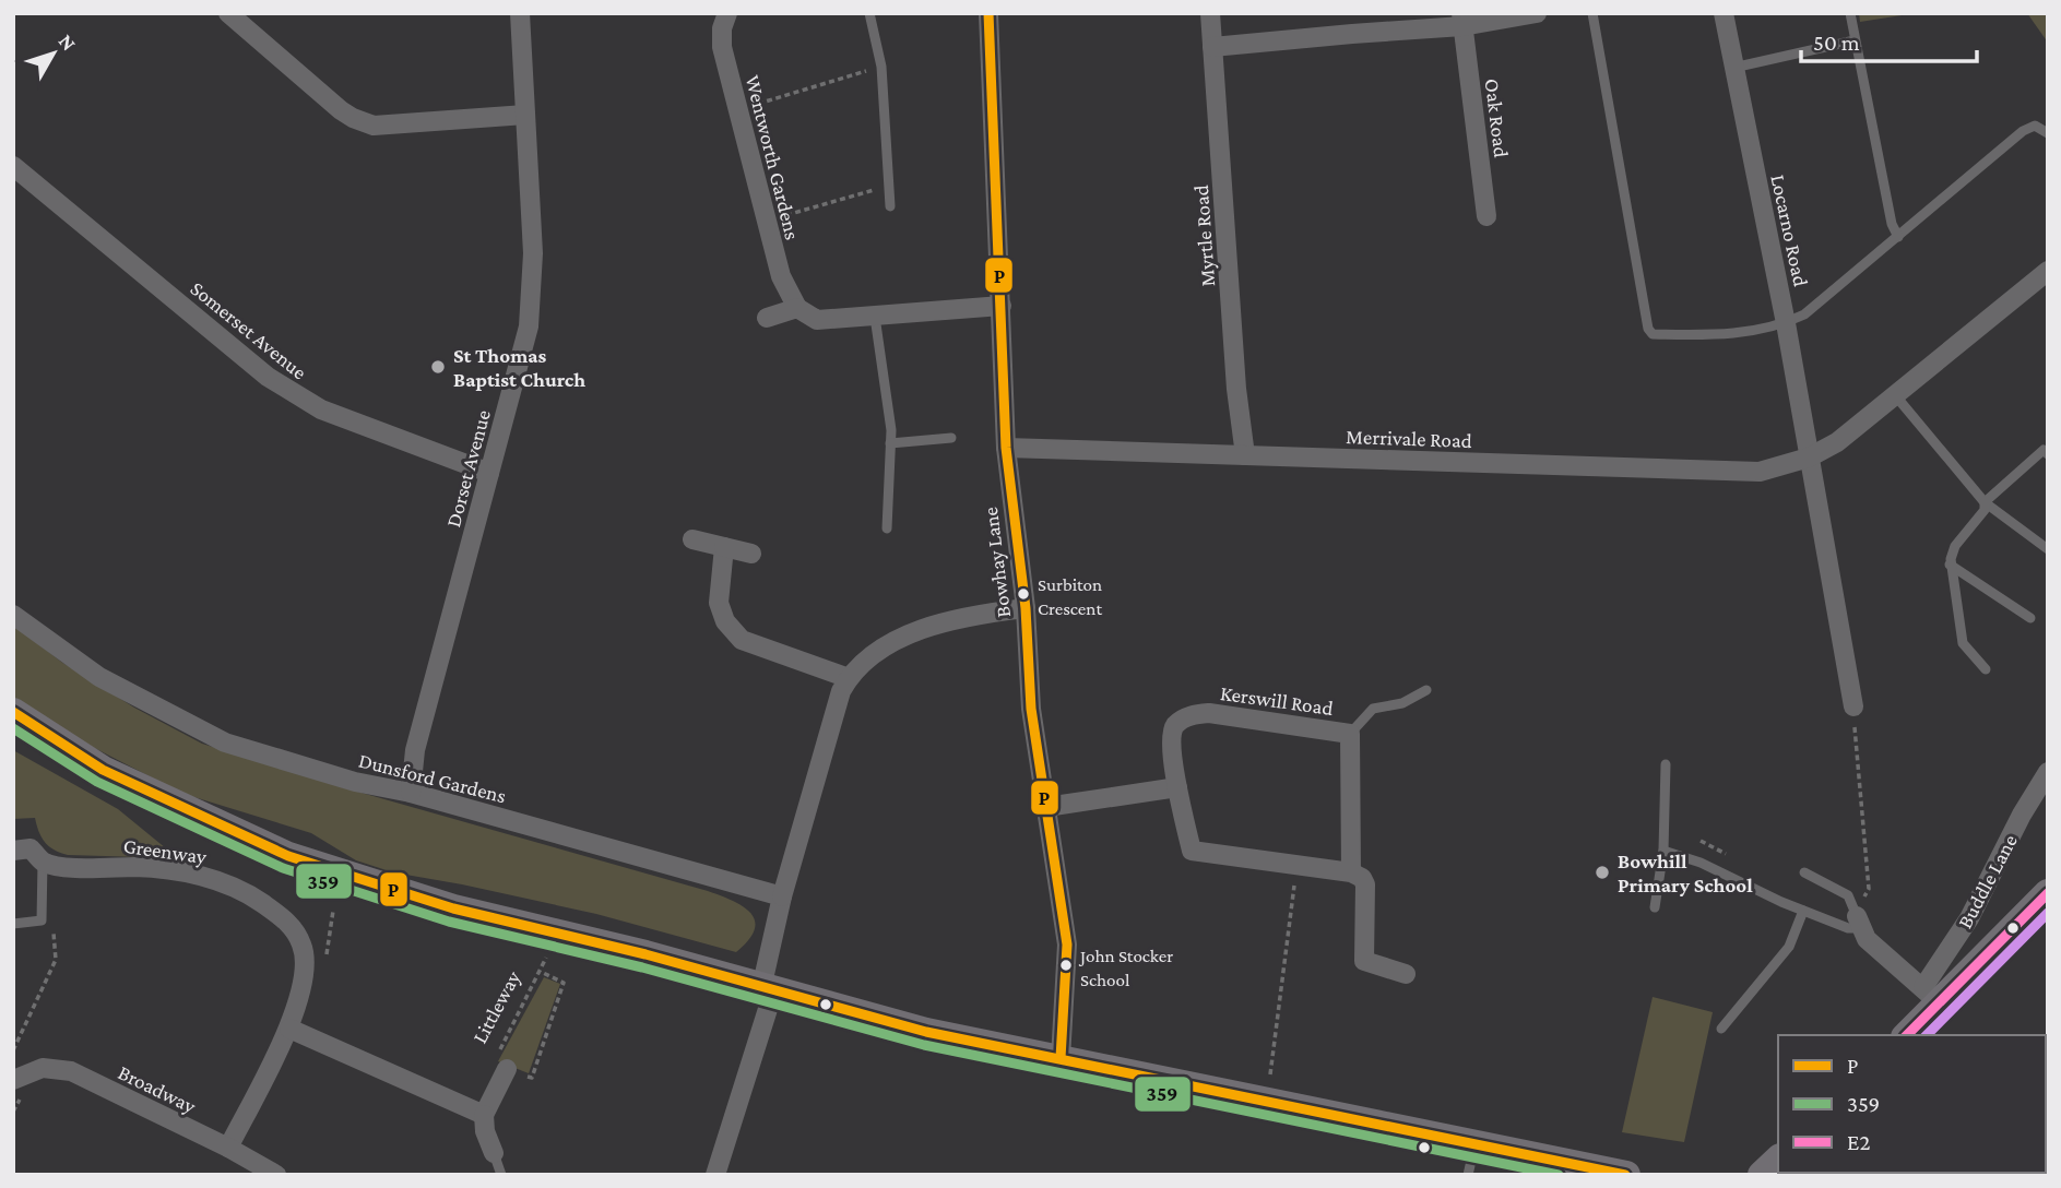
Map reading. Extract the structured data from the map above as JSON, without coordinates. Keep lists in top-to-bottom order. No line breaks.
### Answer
{"streets":{"main road":["Buddle Lane"],"street":["Oak Road","Wentworth Gardens","Locarno Road","Myrtle Road","Somerset Avenue","Merrivale Road","Dorset Avenue","Bowhay Lane","Kerswill Road","Dunsford Gardens","Greenway","Littleway","Broadway"]},"crossings":[["Locarno Road","Merrivale Road"],["Myrtle Road","Merrivale Road"],["Somerset Avenue","Dorset Avenue"],["Merrivale Road","Bowhay Lane"],["Dorset Avenue","Dunsford Gardens"],["Greenway","Broadway"]],"places":["St Thomas Baptist Church","Surbiton Crescent","Bowhill Primary School","John Stocker School"],"lines":["transit line P","transit line 359","transit line E2"],"legend":["P","359","E2"],"scale_bar":"50 m","north":"top right"}
